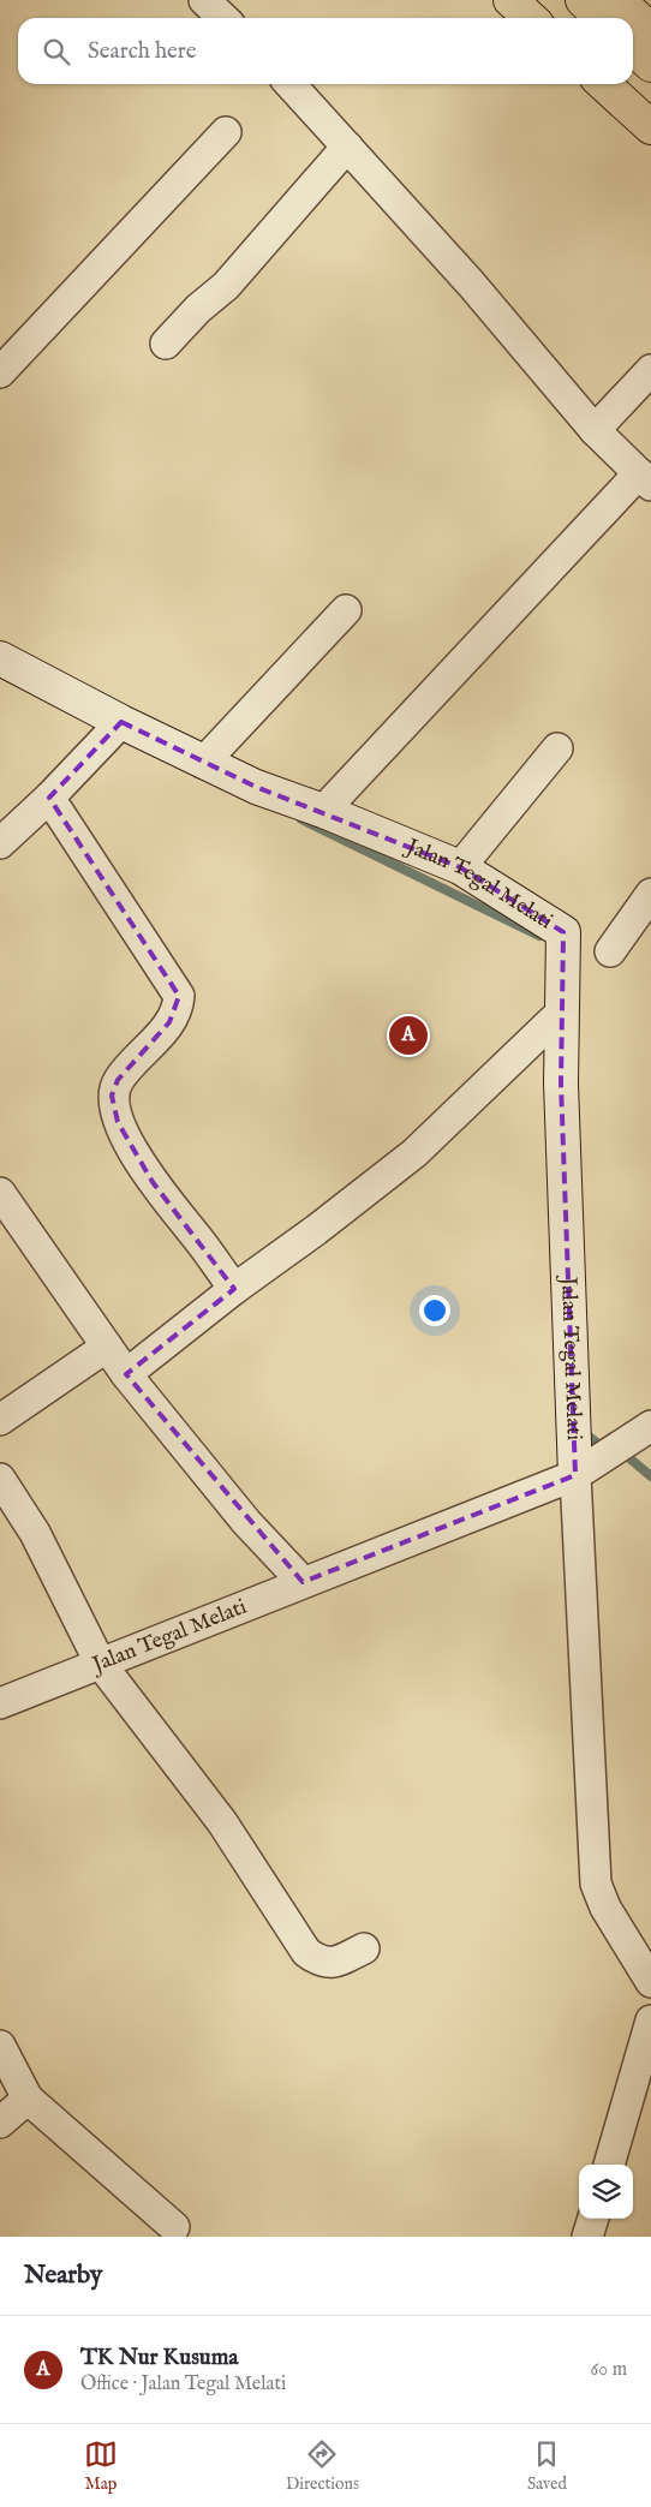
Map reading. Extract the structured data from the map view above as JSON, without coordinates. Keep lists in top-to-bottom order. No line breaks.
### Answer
{"streets":{"street":["Jalan Tegal Melati"]},"page":{"search":"Search here","pins":"A","heading":"Nearby","list":[{"mark":"A","name":"TK Nur Kusuma","note":"Office · Jalan Tegal Melati","value":"60 m"}],"nav":["Map","Directions","Saved"]}}
